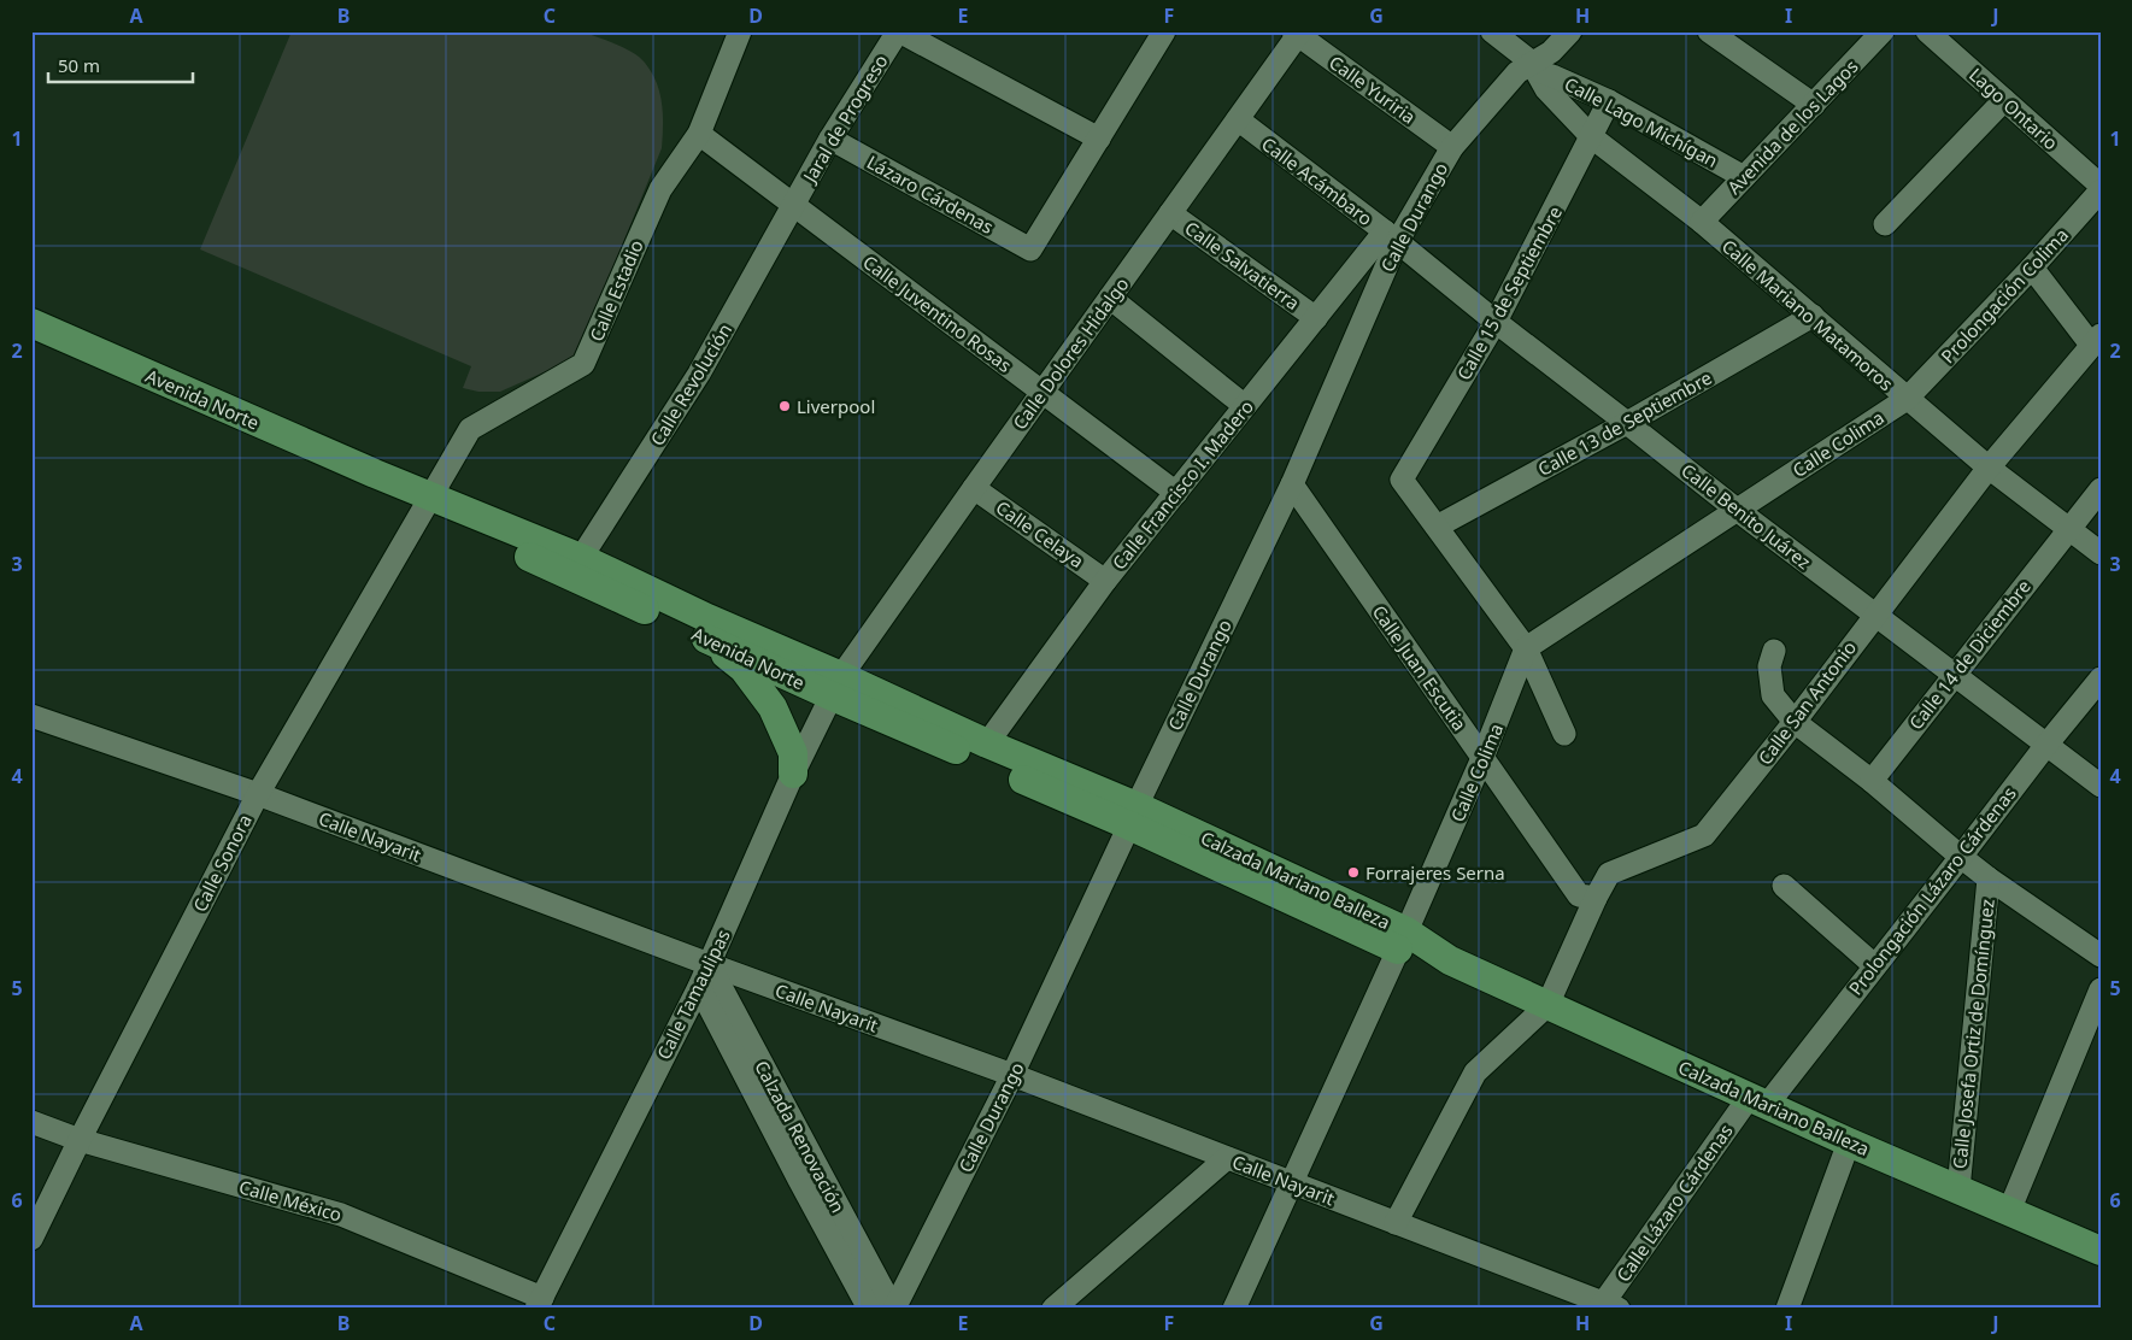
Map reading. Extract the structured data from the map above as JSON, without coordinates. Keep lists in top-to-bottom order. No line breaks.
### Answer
{"streets":{"main road":["Avenida Norte","Calzada Mariano Balleza"],"street":["Calle Yuriria","Lago Ontario","Jaral de Progreso","Calle Lago Michígan","Avenida de los Lagos","Calle Acámbaro","Lázaro Cárdenas","Calle Durango","Calle Salvatierra","Calle Estadio","Calle 15 de Septiembre","Prolongación Colima","Calle Juventino Rosas","Calle Mariano Matamoros","Calle Dolores Hidalgo","Calle Revolución","Calle 13 de Septiembre","Calle Colima","Calle Francisco I. Madero","Calle Benito Juárez","Calle Celaya","Calle 14 de Diciembre","Calle Juan Escutia","Calle San Antonio","Calle Nayarit","Calle Sonora","Prolongación Lázaro Cárdenas","Calle Tamaulipas","Calle Josefa Ortiz de Domínguez","Calzada Renovación","Calle México","Calle Lázaro Cárdenas"]},"crossings":[["Calle Yuriria","Calle Durango"],["Calle Yuriria","Calle Dolores Hidalgo"],["Jaral de Progreso","Lázaro Cárdenas"],["Jaral de Progreso","Calle Juventino Rosas"],["Jaral de Progreso","Calle Revolución"],["Calle Lago Michígan","Avenida de los Lagos"],["Calle Lago Michígan","Calle Durango"],["Calle Lago Michígan","Calle 15 de Septiembre"],["Calle Lago Michígan","Calle Mariano Matamoros"],["Avenida de los Lagos","Calle Mariano Matamoros"],["Calle Acámbaro","Calle Durango"],["Calle Acámbaro","Calle Dolores Hidalgo"],["Calle Acámbaro","Calle Francisco I. Madero"],["Calle Acámbaro","Calle Benito Juárez"],["Calle Durango","Calle Mariano Matamoros"],["Calle Durango","Avenida Norte"],["Calle Durango","Calle Francisco I. Madero"],["Calle Durango","Calle Benito Juárez"],["Calle Durango","Calle Juan Escutia"],["Calle Durango","Calle Nayarit"],["Calle Durango","Calzada Mariano Balleza"],["Calle Durango","Calzada Renovación"],["Calle Salvatierra","Calle Dolores Hidalgo"],["Calle Salvatierra","Calle Francisco I. Madero"],["Calle Estadio","Calle Juventino Rosas"],["Calle Estadio","Avenida Norte"],["Calle Estadio","Calle Sonora"],["Calle 15 de Septiembre","Calle Mariano Matamoros"],["Calle 15 de Septiembre","Calle 13 de Septiembre"],["Calle 15 de Septiembre","Calle Benito Juárez"],["Prolongación Colima","Calle Mariano Matamoros"],["Prolongación Colima","Calle Colima"],["Calle Juventino Rosas","Calle Dolores Hidalgo"],["Calle Juventino Rosas","Calle Revolución"],["Calle Juventino Rosas","Calle Francisco I. Madero"],["Calle Mariano Matamoros","Calle 13 de Septiembre"],["Calle Mariano Matamoros","Calle Colima"],["Calle Mariano Matamoros","Calle 14 de Diciembre"],["Calle Mariano Matamoros","Calle San Antonio"],["Calle Dolores Hidalgo","Avenida Norte"],["Calle Dolores Hidalgo","Calle Celaya"],["Calle Dolores Hidalgo","Calle Tamaulipas"],["Calle Revolución","Avenida Norte"],["Avenida Norte","Calle Francisco I. Madero"],["Avenida Norte","Calle Sonora"],["Avenida Norte","Calzada Mariano Balleza"],["Avenida Norte","Calle Tamaulipas"],["Calle 13 de Septiembre","Calle Benito Juárez"],["Calle Colima","Calle Benito Juárez"],["Calle Colima","Calle Juan Escutia"],["Calle Colima","Calle Nayarit"],["Calle Colima","Calzada Mariano Balleza"],["Calle Francisco I. Madero","Calle Benito Juárez"],["Calle Francisco I. Madero","Calle Celaya"],["Calle Benito Juárez","Calle 14 de Diciembre"],["Calle Benito Juárez","Calle San Antonio"],["Calle Benito Juárez","Prolongación Lázaro Cárdenas"],["Calle Juan Escutia","Calle San Antonio"],["Calle San Antonio","Calzada Mariano Balleza"],["Calle Nayarit","Calle Sonora"],["Calle Nayarit","Calle Tamaulipas"],["Calle Nayarit","Calzada Renovación"],["Calle Nayarit","Calle Lázaro Cárdenas"],["Calle Sonora","Calle México"],["Calzada Mariano Balleza","Prolongación Lázaro Cárdenas"],["Calzada Mariano Balleza","Calle Josefa Ortiz de Domínguez"],["Calzada Mariano Balleza","Calle Lázaro Cárdenas"],["Prolongación Lázaro Cárdenas","Calle Lázaro Cárdenas"],["Calle Tamaulipas","Calzada Renovación"],["Calle Tamaulipas","Calle México"]],"places":["Liverpool","Forrajeres Serna"],"scale_bar":"50 m","grid":{"columns":["A","B","C","D","E","F","G","H","I","J"],"rows":["1","2","3","4","5","6"]}}
